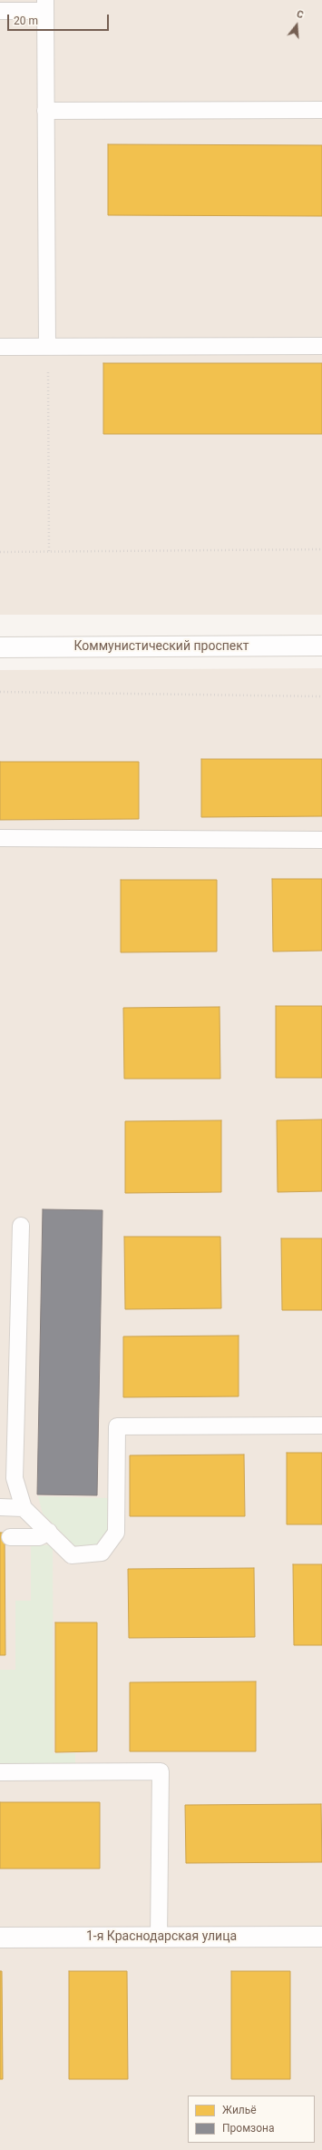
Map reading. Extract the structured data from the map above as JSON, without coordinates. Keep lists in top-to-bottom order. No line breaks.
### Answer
{"streets":{"street":["Коммунистический проспект","1-я Краснодарская улица"]},"legend":["Жильё","Промзона"],"scale_bar":"20 m","north":"top"}
